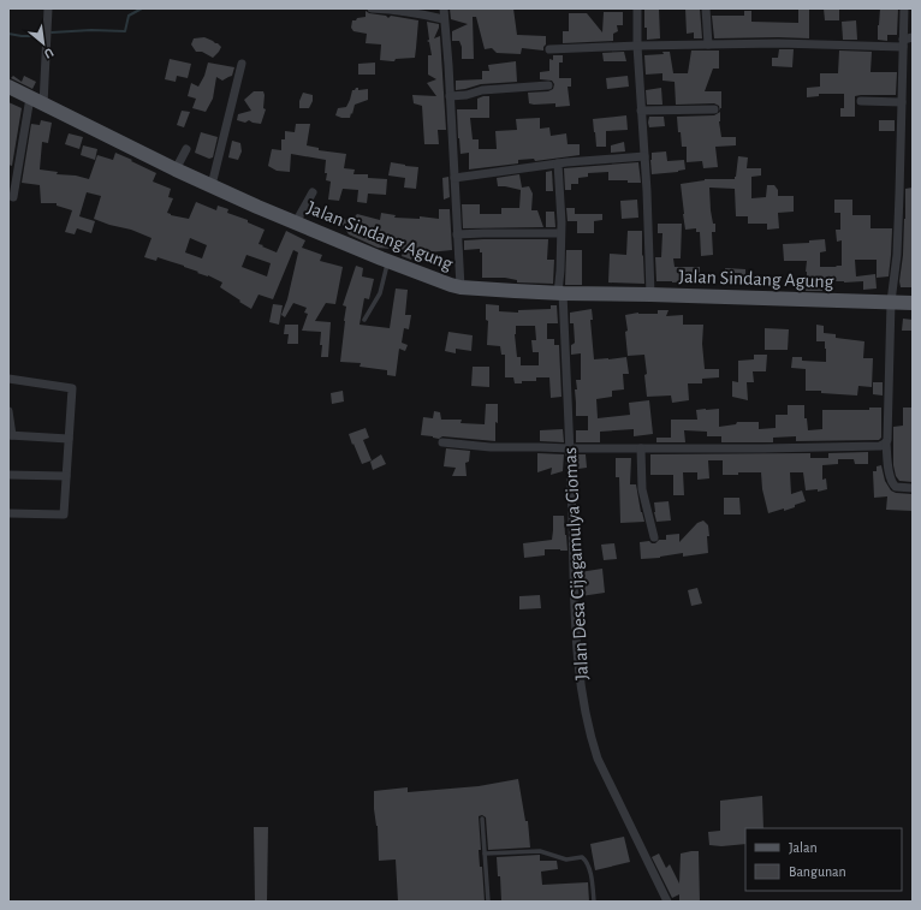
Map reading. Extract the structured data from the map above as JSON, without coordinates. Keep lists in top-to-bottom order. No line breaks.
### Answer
{"streets":{"main road":["Jalan Sindang Agung"],"street":["Jalan Desa Cijagamulya Ciomas"]},"crossings":[["Jalan Sindang Agung","Jalan Desa Cijagamulya Ciomas"]],"legend":["Jalan","Bangunan"],"north":"bottom right"}
